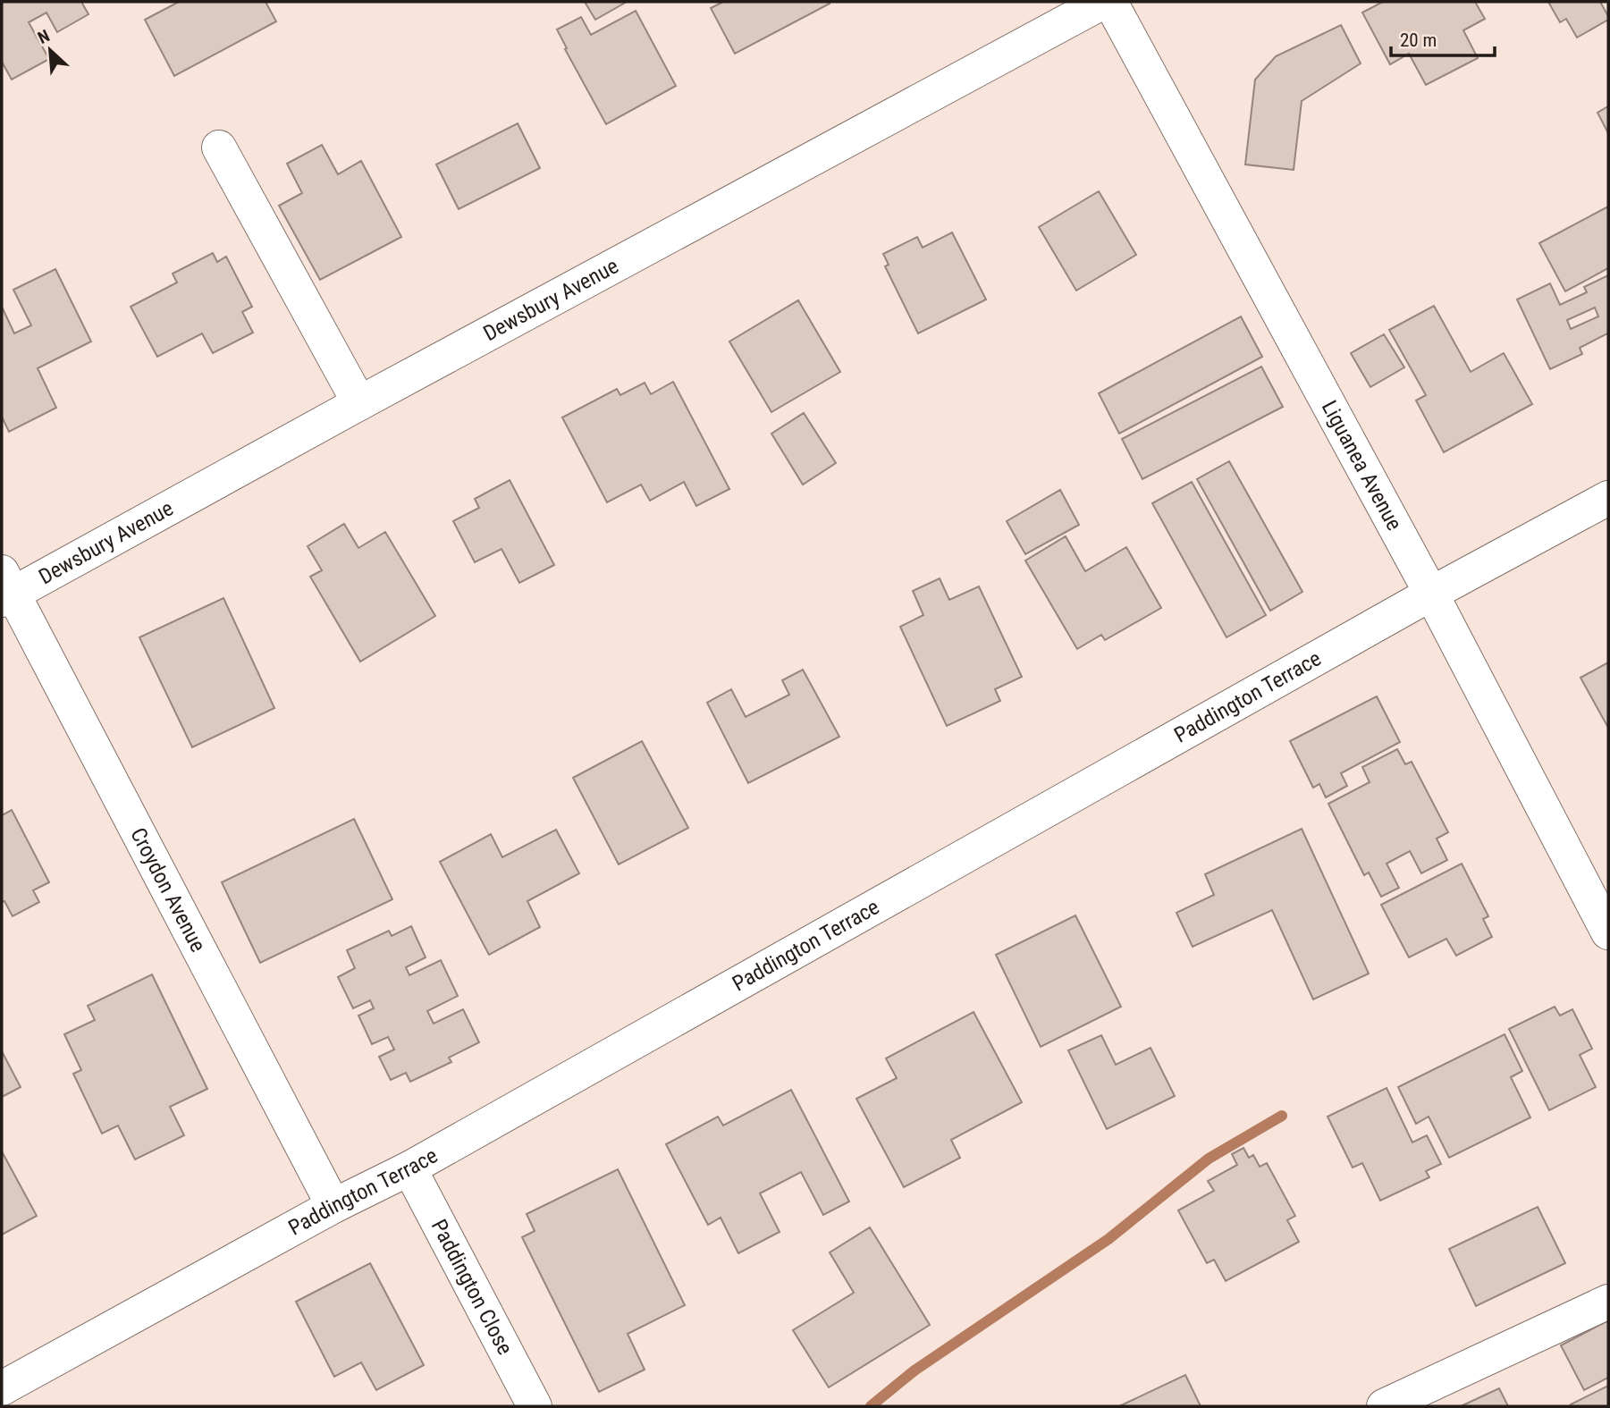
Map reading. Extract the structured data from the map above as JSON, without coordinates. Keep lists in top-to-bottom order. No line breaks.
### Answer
{"streets":{"street":["Dewsbury Avenue","Liguanea Avenue","Paddington Terrace","Croydon Avenue","Paddington Close"]},"crossings":[["Dewsbury Avenue","Croydon Avenue"],["Liguanea Avenue","Paddington Terrace"],["Paddington Terrace","Croydon Avenue"],["Paddington Terrace","Paddington Close"]],"scale_bar":"20 m","north":"top left"}
